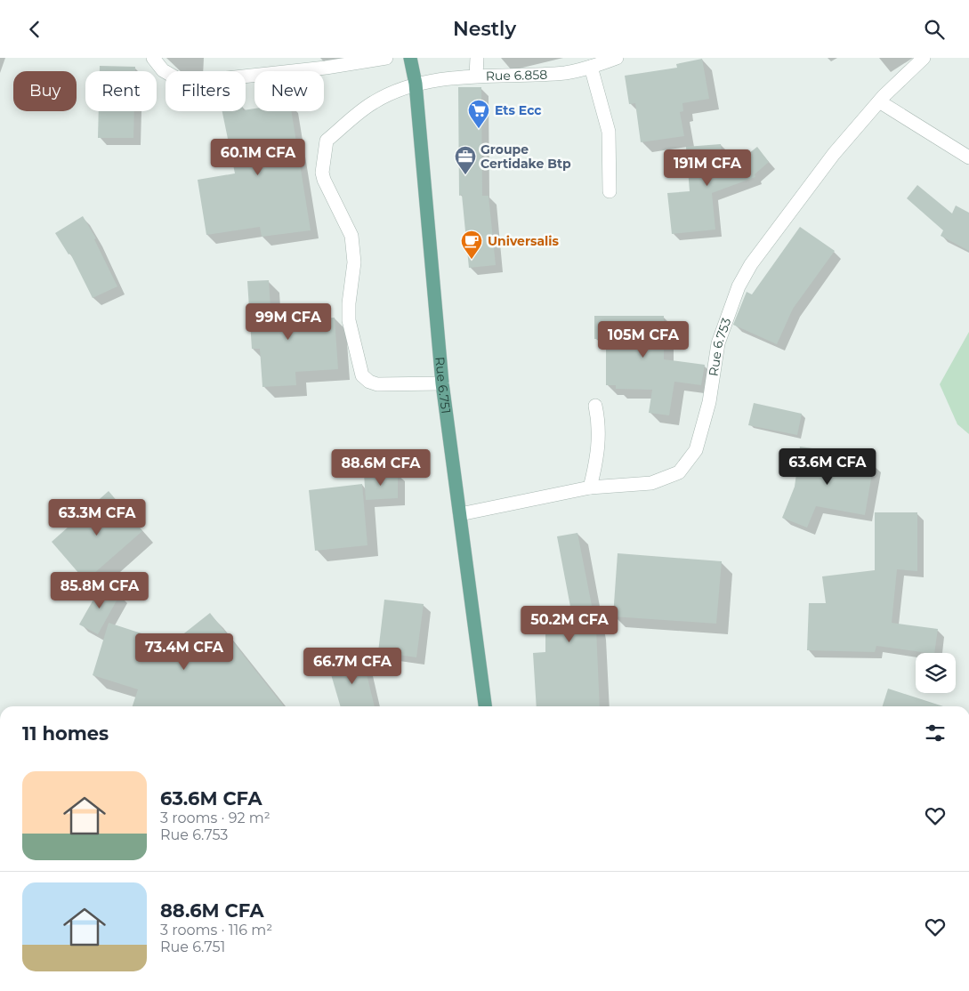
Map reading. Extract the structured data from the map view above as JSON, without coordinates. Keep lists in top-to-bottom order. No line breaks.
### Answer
{"streets":{"main road":["Rue 6.751"],"street":["Rue 6.858","Rue 6.753"]},"crossings":[["Rue 6.858","Rue 6.751"],["Rue 6.753","Rue 6.751"]],"places":{"supermarket":["Ets Ecc"],"office":["Groupe Certidake Btp"],"cafe":["Universalis"]},"page":{"header":"Nestly","chip":["Buy","Rent","Filters","New"],"price":["60.1M CFA","191M CFA","99M CFA","105M CFA","63.6M CFA","88.6M CFA","63.3M CFA","85.8M CFA","50.2M CFA","73.4M CFA","66.7M CFA"],"heading":"11 homes","list":[{"name":"63.6M CFA","note":"3 rooms · 92 m² · Rue 6.753"},{"name":"88.6M CFA","note":"3 rooms · 116 m² · Rue 6.751"}]}}
